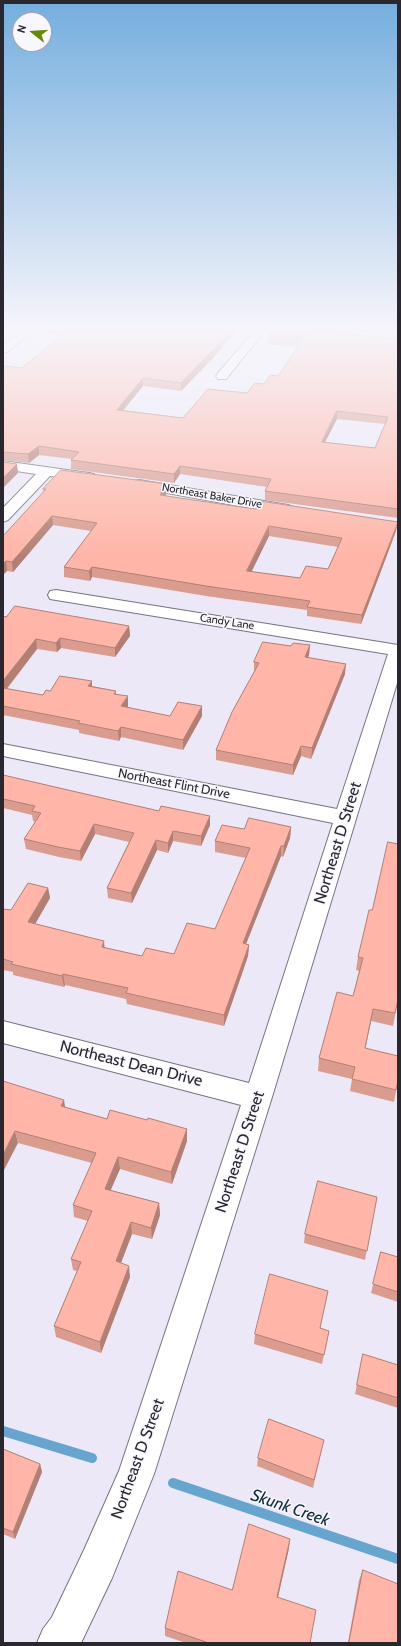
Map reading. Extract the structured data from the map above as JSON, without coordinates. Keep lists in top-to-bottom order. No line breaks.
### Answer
{"streets":{"street":["Northeast Baker Drive","Candy Lane","Northeast Flint Drive","Northeast D Street","Northeast Dean Drive"]},"crossings":[["Candy Lane","Northeast D Street"],["Northeast Flint Drive","Northeast D Street"],["Northeast D Street","Northeast Dean Drive"]],"water":["Skunk Creek"],"north":"left"}
